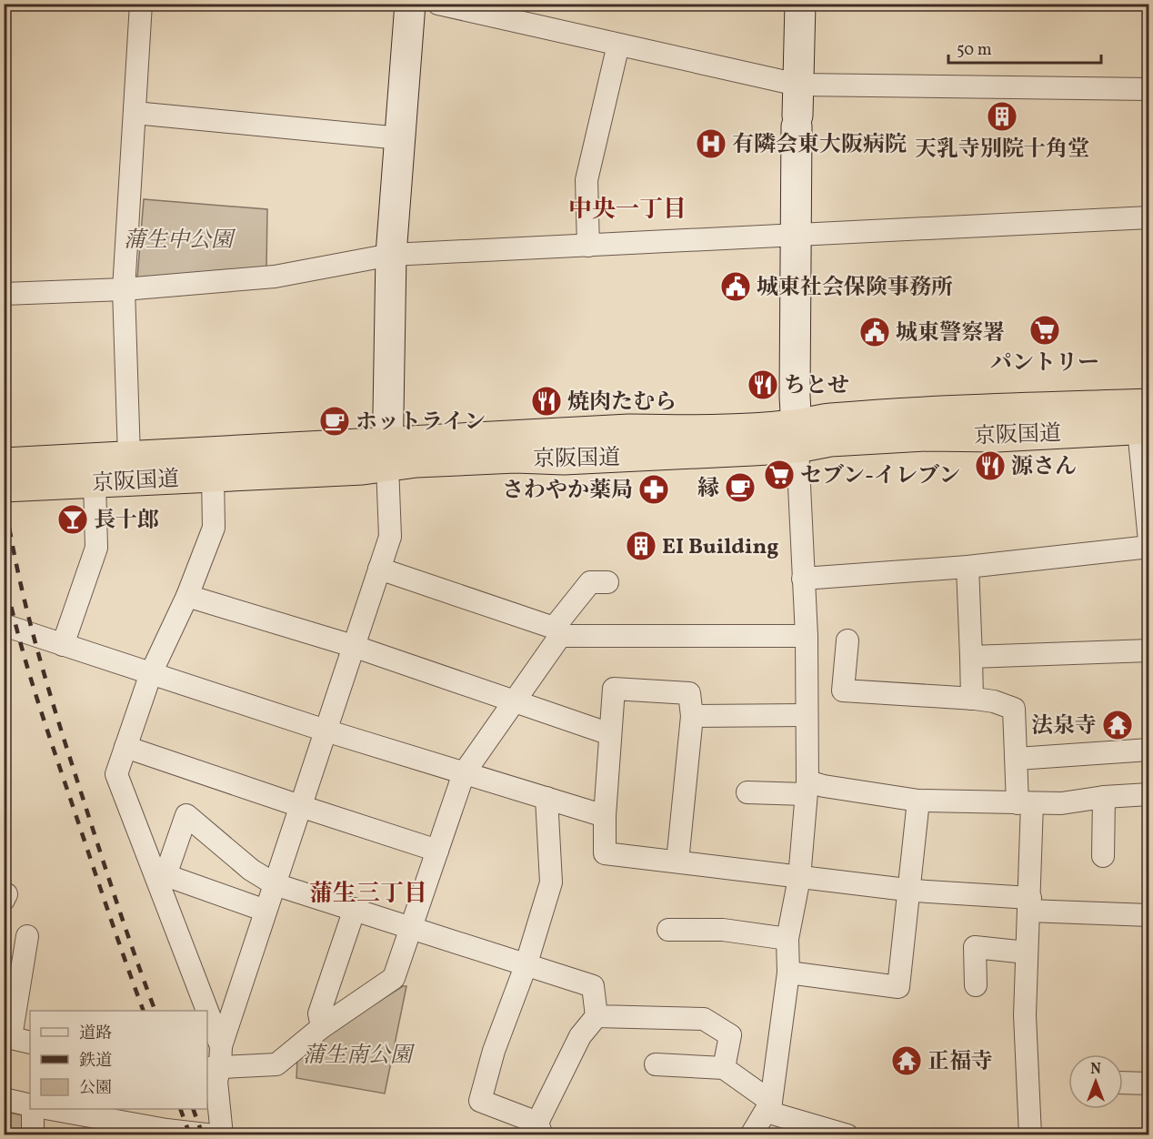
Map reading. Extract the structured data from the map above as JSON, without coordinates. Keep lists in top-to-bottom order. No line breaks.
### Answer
{"streets":{"highway":["京阪国道"]},"districts":["中央一丁目","蒲生三丁目"],"parks":["蒲生中公園","蒲生南公園"],"places":{"building":["天乳寺別院十角堂","EI Building"],"hospital":["有隣会東大阪病院"],"public building":["城東社会保険事務所","城東警察署"],"supermarket":["パントリー","セブン-イレブン"],"restaurant":["ちとせ","焼肉たむら","源さん"],"cafe":["ホットライン","縁"],"pharmacy":["さわやか薬局"],"bar":["長十郎"],"temple":["法泉寺","正福寺"]},"legend":["道路","鉄道","公園"],"scale_bar":"50 m","north":"top"}
